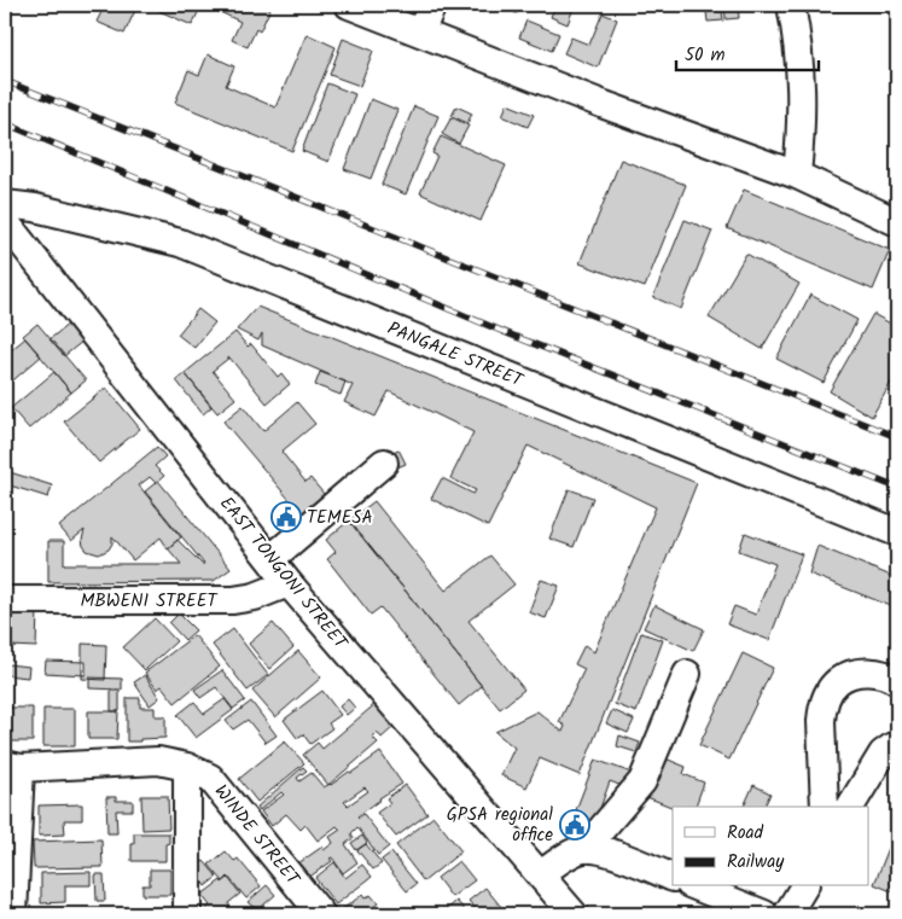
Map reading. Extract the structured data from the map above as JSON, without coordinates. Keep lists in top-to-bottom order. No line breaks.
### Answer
{"streets":{"street":["PANGALE STREET","EAST TONGONI STREET","MBWENI STREET","WINDE STREET"]},"crossings":[["EAST TONGONI STREET","MBWENI STREET"]],"places":{"public building":["TEMESA","GPSA regional office"]},"legend":["Road","Railway"],"scale_bar":"50 m"}
